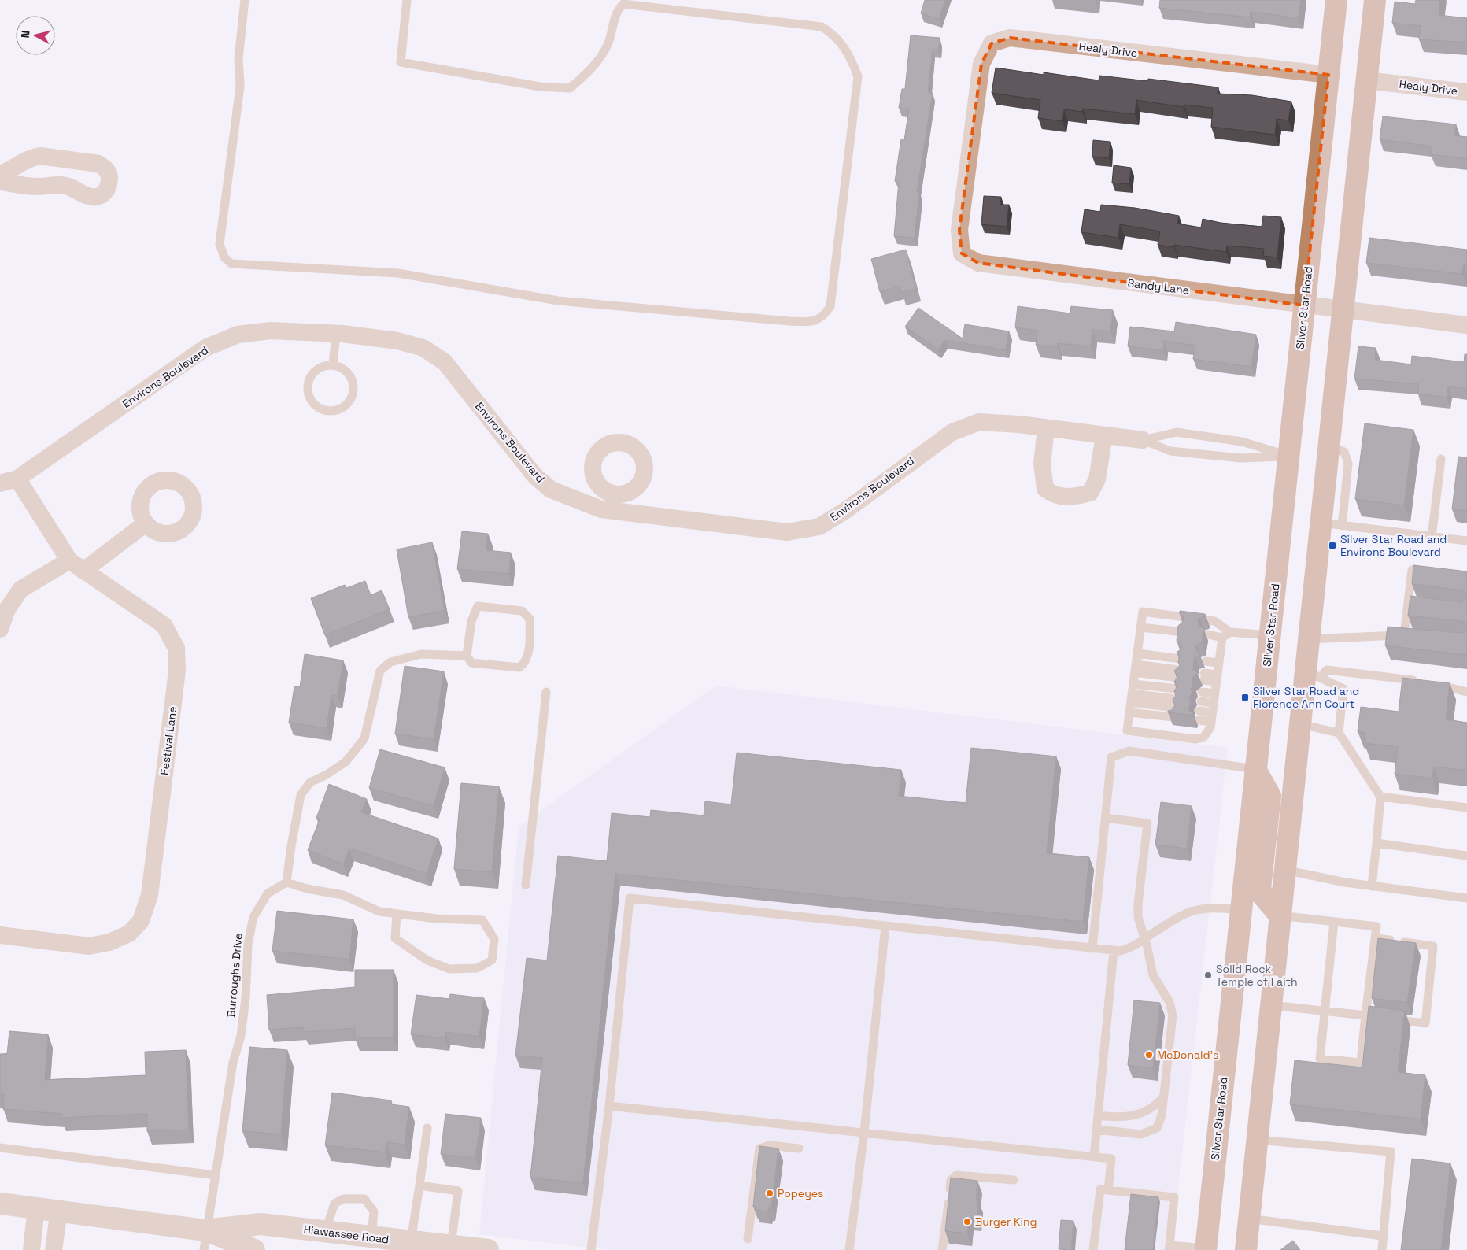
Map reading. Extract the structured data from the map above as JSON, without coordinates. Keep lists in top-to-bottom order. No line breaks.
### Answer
{"streets":{"main road":["Silver Star Road"],"street":["Healy Drive","Sandy Lane","Environs Boulevard","Festival Lane","Hiawassee Road"],"lane":["Burroughs Drive"]},"crossings":[["Healy Drive","Sandy Lane"],["Healy Drive","Silver Star Road"],["Sandy Lane","Silver Star Road"],["Silver Star Road","Environs Boulevard"],["Environs Boulevard","Festival Lane"],["Burroughs Drive","Hiawassee Road"]],"places":{"transit":["Silver Star Road and Environs Boulevard","Silver Star Road and Florence Ann Court"],"other":["Solid Rock Temple of Faith","McDonald's","Popeyes","Burger King"]},"north":"left"}
